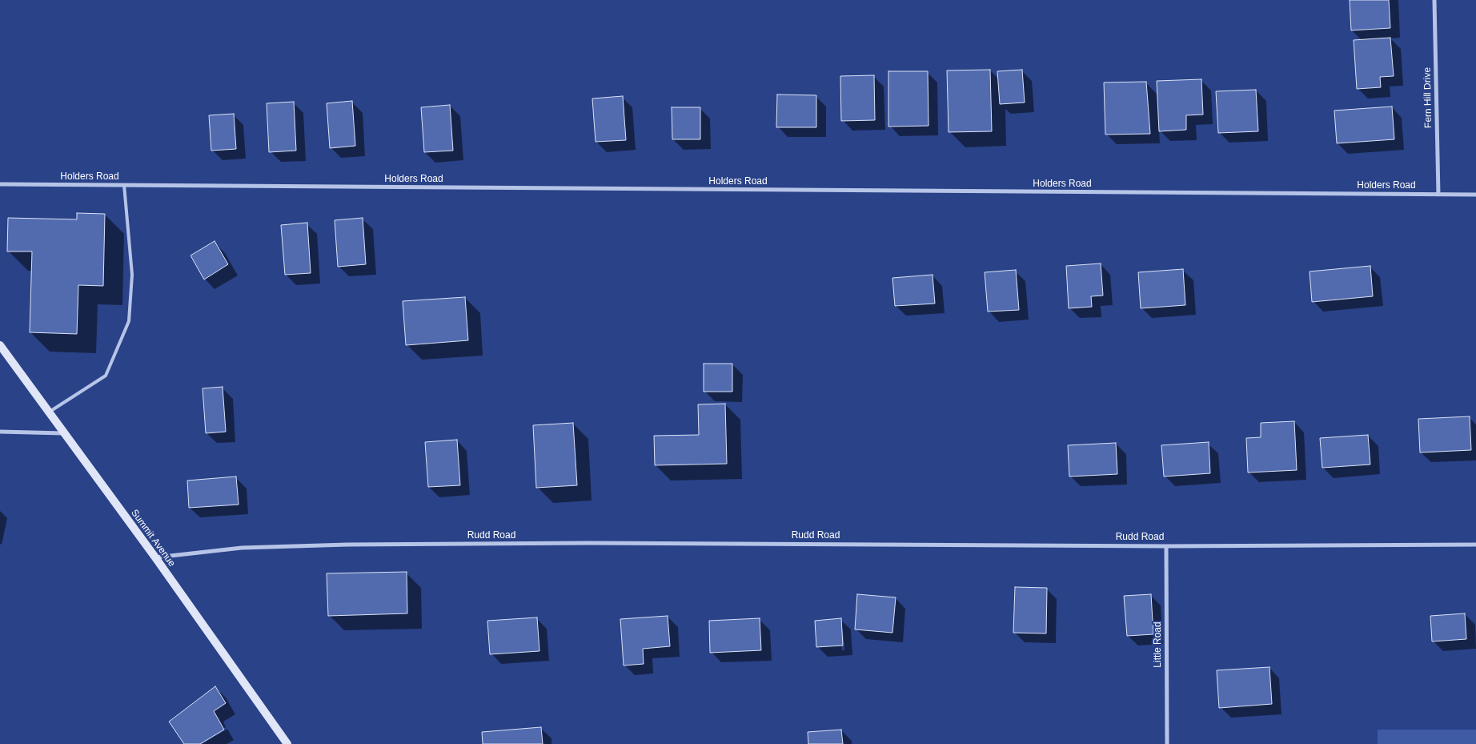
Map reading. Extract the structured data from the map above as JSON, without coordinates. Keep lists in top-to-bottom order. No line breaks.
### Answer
{"streets":{"main road":["Summit Avenue"],"street":["Fern Hill Drive","Holders Road","Rudd Road","Little Road"]},"crossings":[["Fern Hill Drive","Holders Road"],["Rudd Road","Summit Avenue"],["Rudd Road","Little Road"]]}
